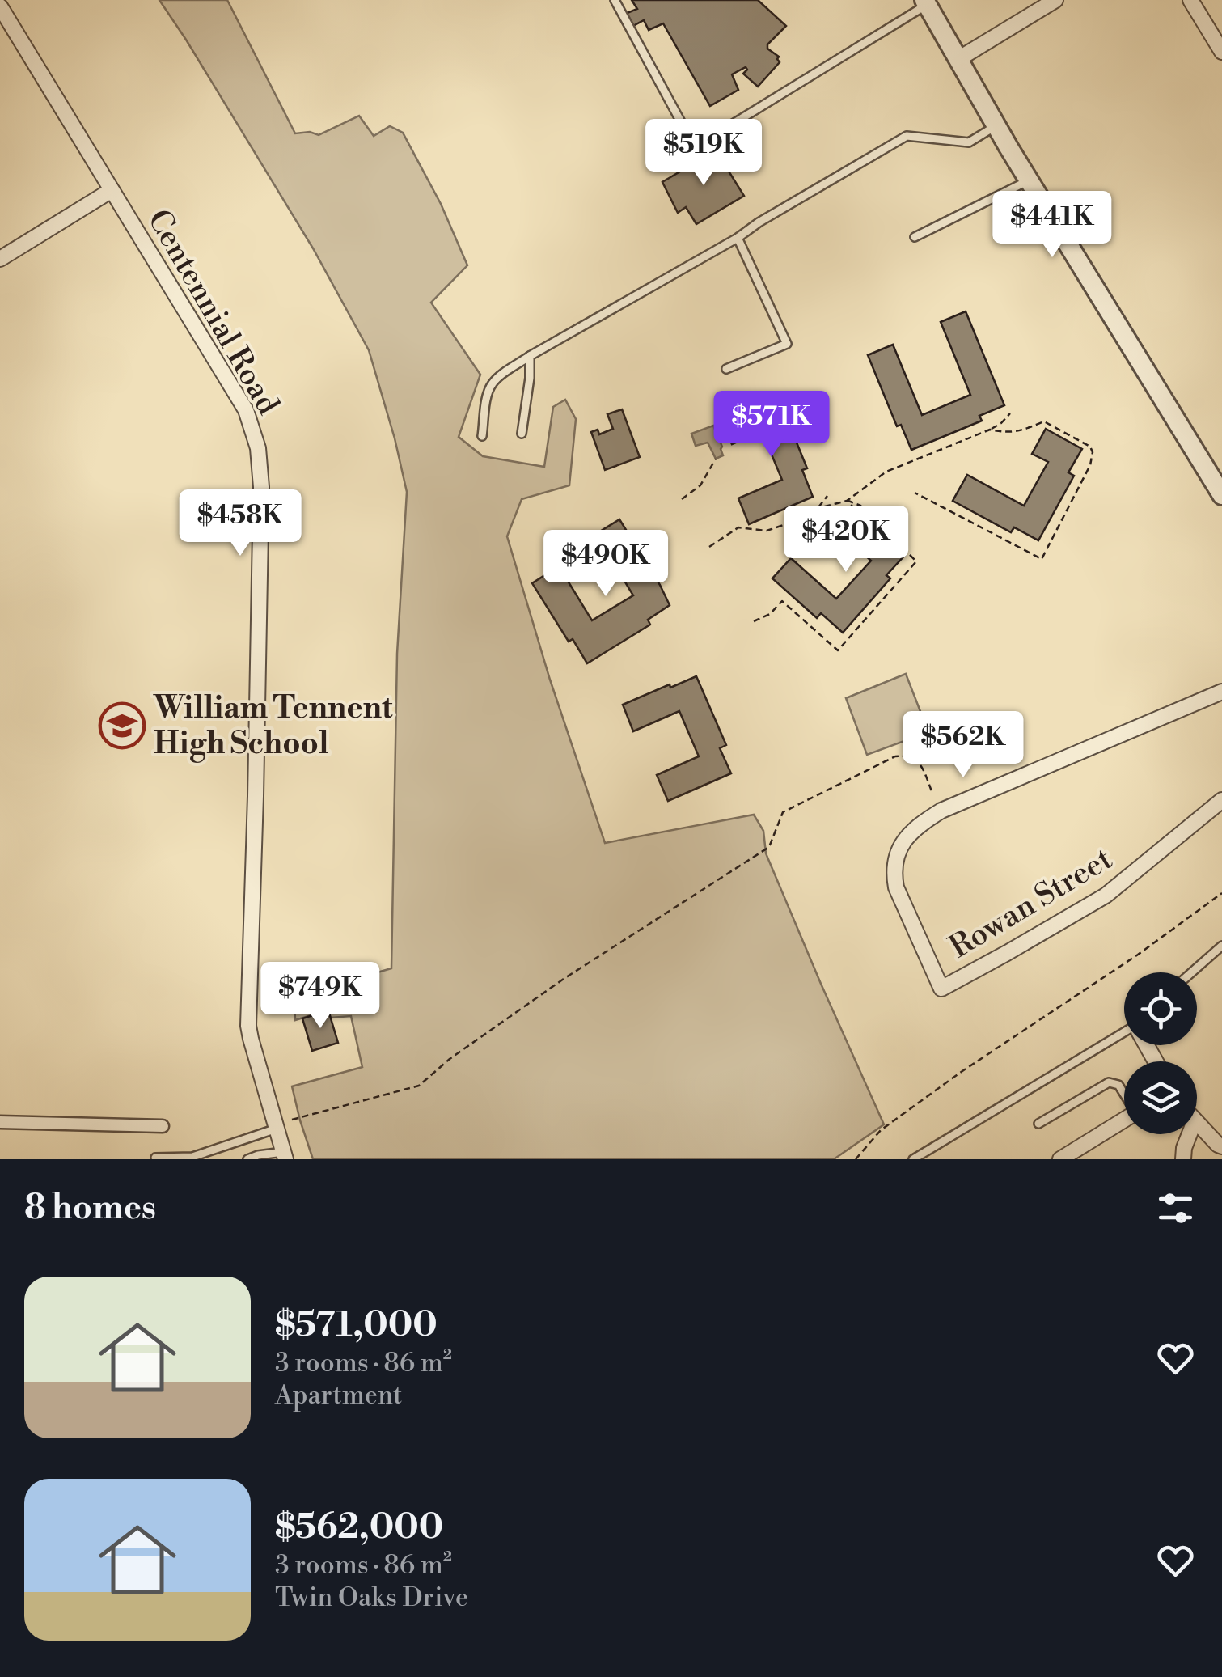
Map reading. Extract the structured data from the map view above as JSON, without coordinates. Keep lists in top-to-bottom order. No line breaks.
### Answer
{"streets":{"street":["Centennial Road","Rowan Street"]},"places":{"school or university":["William Tennent High School"]},"page":{"price":["$519K","$441K","$571K","$458K","$420K","$490K","$562K","$749K"],"heading":"8 homes","list":[{"name":"$571,000","note":"3 rooms · 86 m² · Apartment"},{"name":"$562,000","note":"3 rooms · 86 m² · Twin Oaks Drive"}]}}
